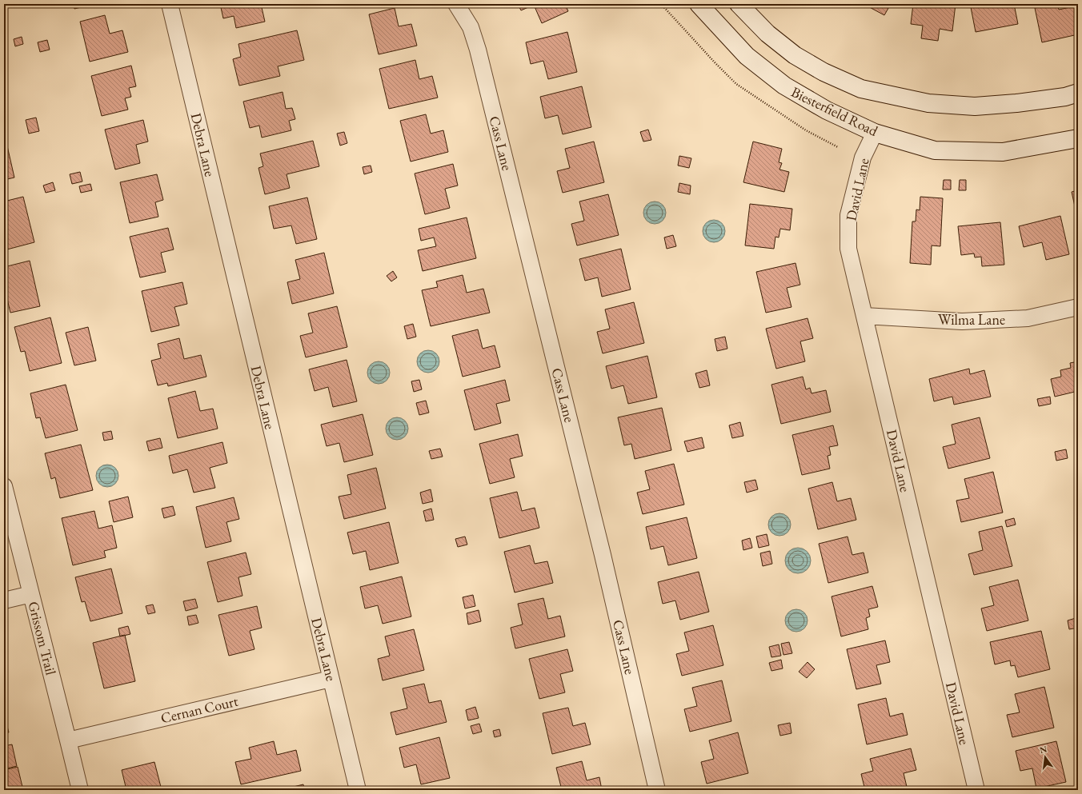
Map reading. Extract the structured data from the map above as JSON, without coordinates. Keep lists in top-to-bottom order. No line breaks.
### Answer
{"streets":{"street":["Biesterfield Road","Cass Lane","Debra Lane","David Lane","Wilma Lane","Grissom Trail","Cernan Court"]},"crossings":[["Biesterfield Road","David Lane"],["Debra Lane","Cernan Court"],["David Lane","Wilma Lane"],["Grissom Trail","Cernan Court"]],"north":"top"}
